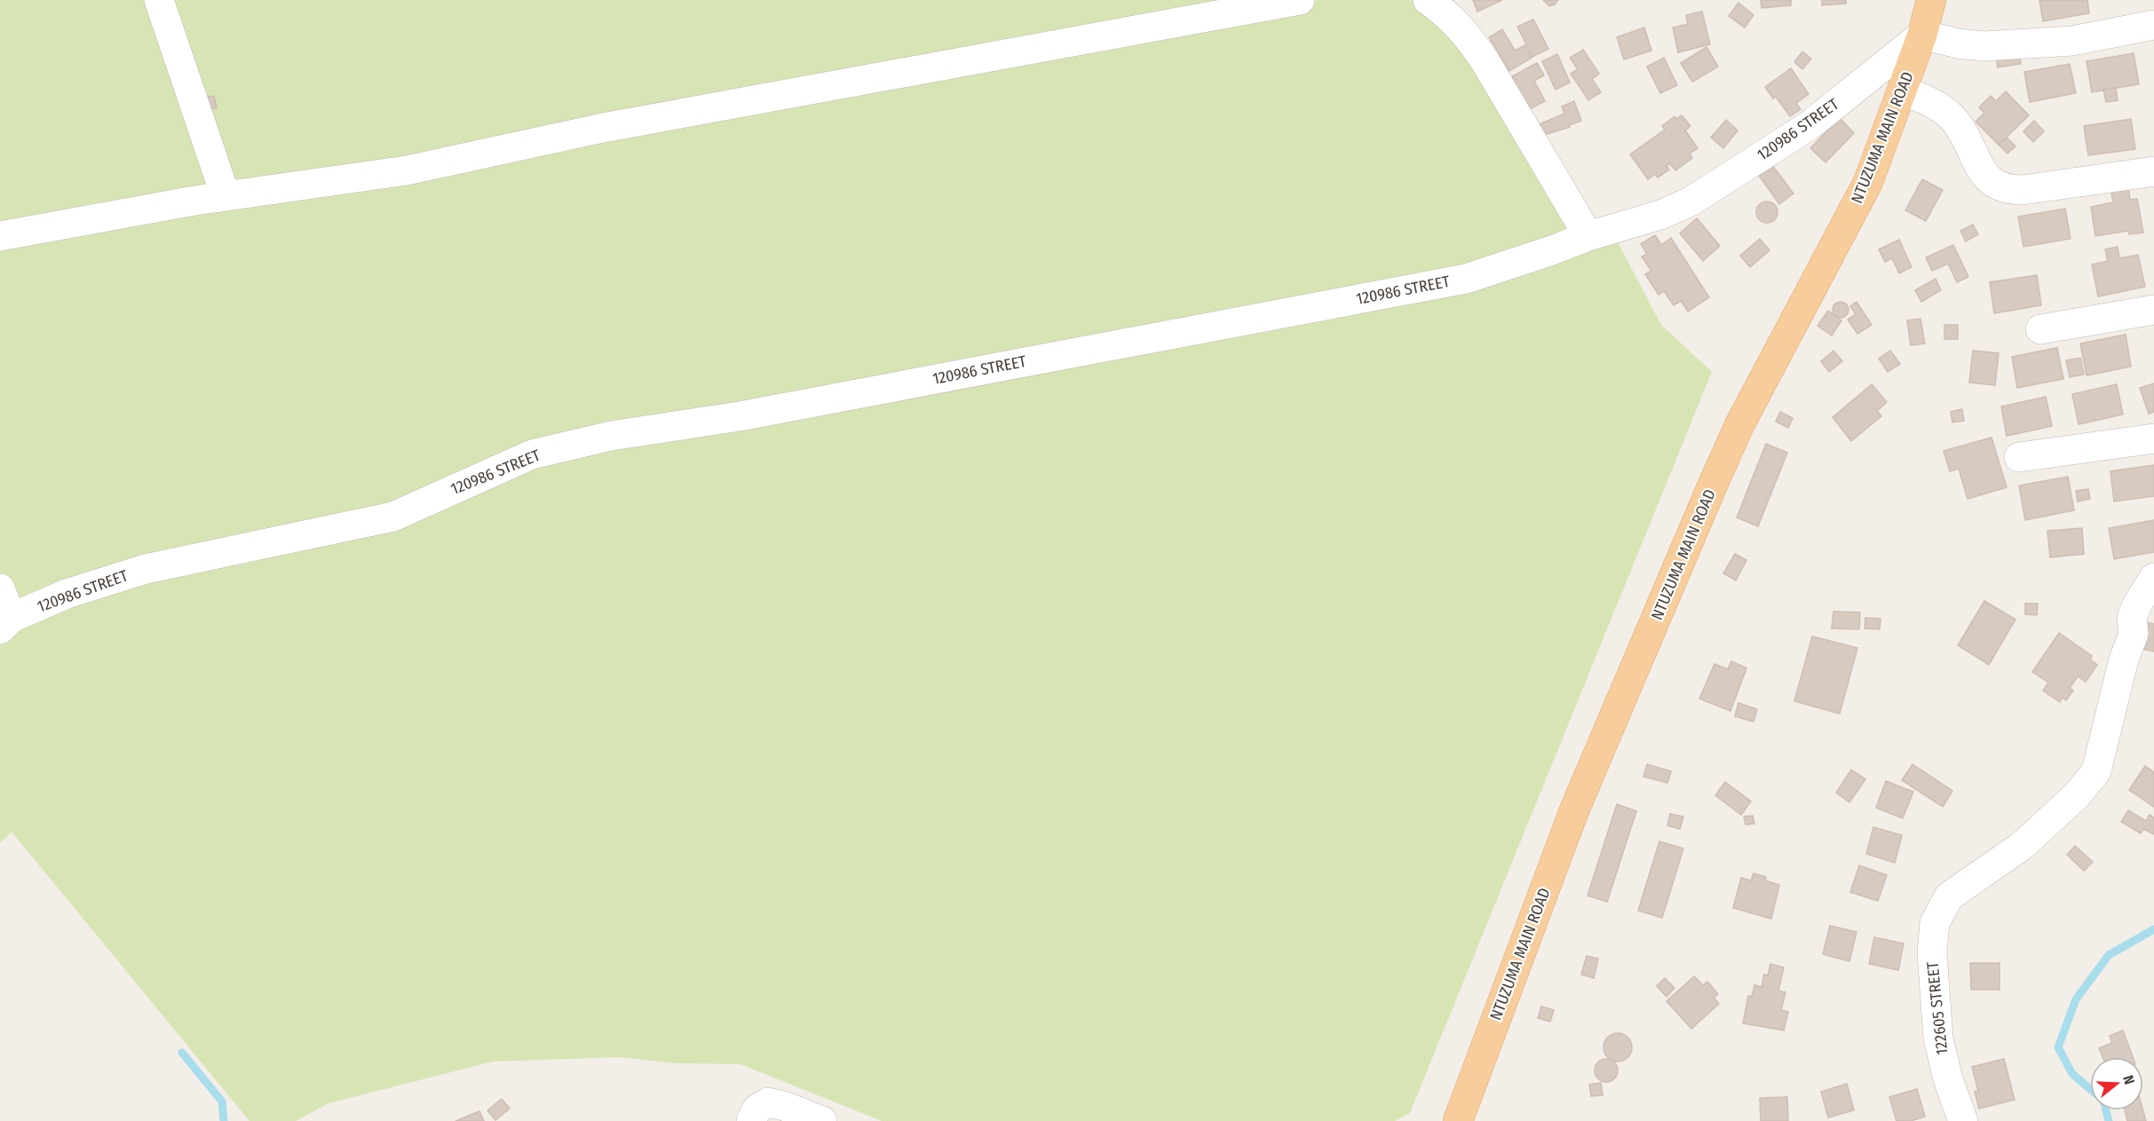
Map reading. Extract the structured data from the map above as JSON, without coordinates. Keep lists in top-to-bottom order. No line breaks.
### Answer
{"streets":{"main road":["NTUZUMA MAIN ROAD"],"street":["120986 STREET","122605 STREET"]},"crossings":[["120986 STREET","NTUZUMA MAIN ROAD"]],"north":"right"}
